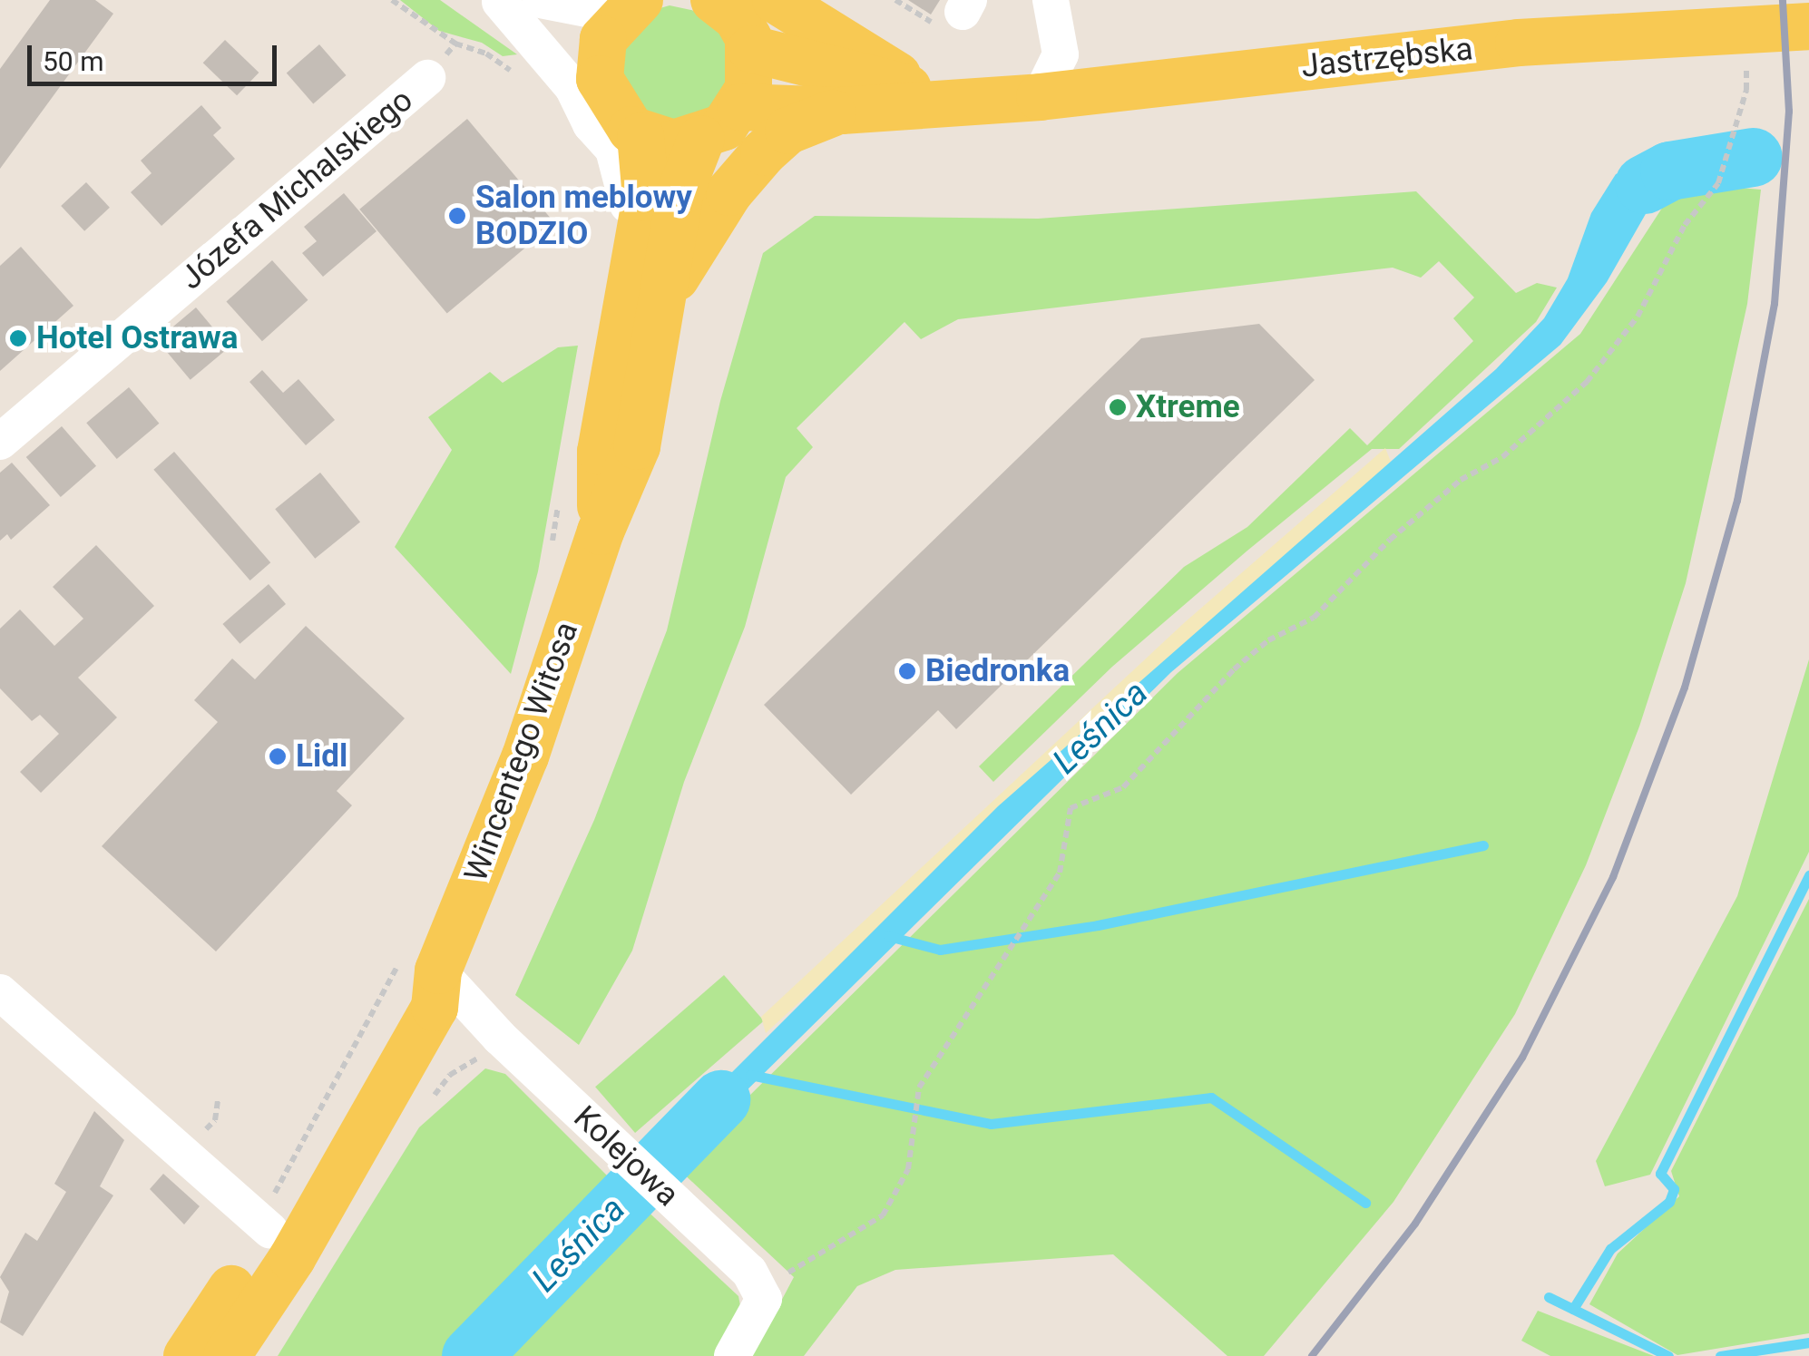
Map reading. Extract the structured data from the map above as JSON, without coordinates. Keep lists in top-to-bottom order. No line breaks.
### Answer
{"streets":{"main road":["Jastrzębska","Wincentego Witosa"],"street":["Józefa Michalskiego","Kolejowa"]},"crossings":[["Wincentego Witosa","Kolejowa"]],"water":["Leśnica"],"places":["Salon meblowy BODZIO","Hotel Ostrawa","Xtreme","Biedronka","Lidl"],"scale_bar":"50 m"}
